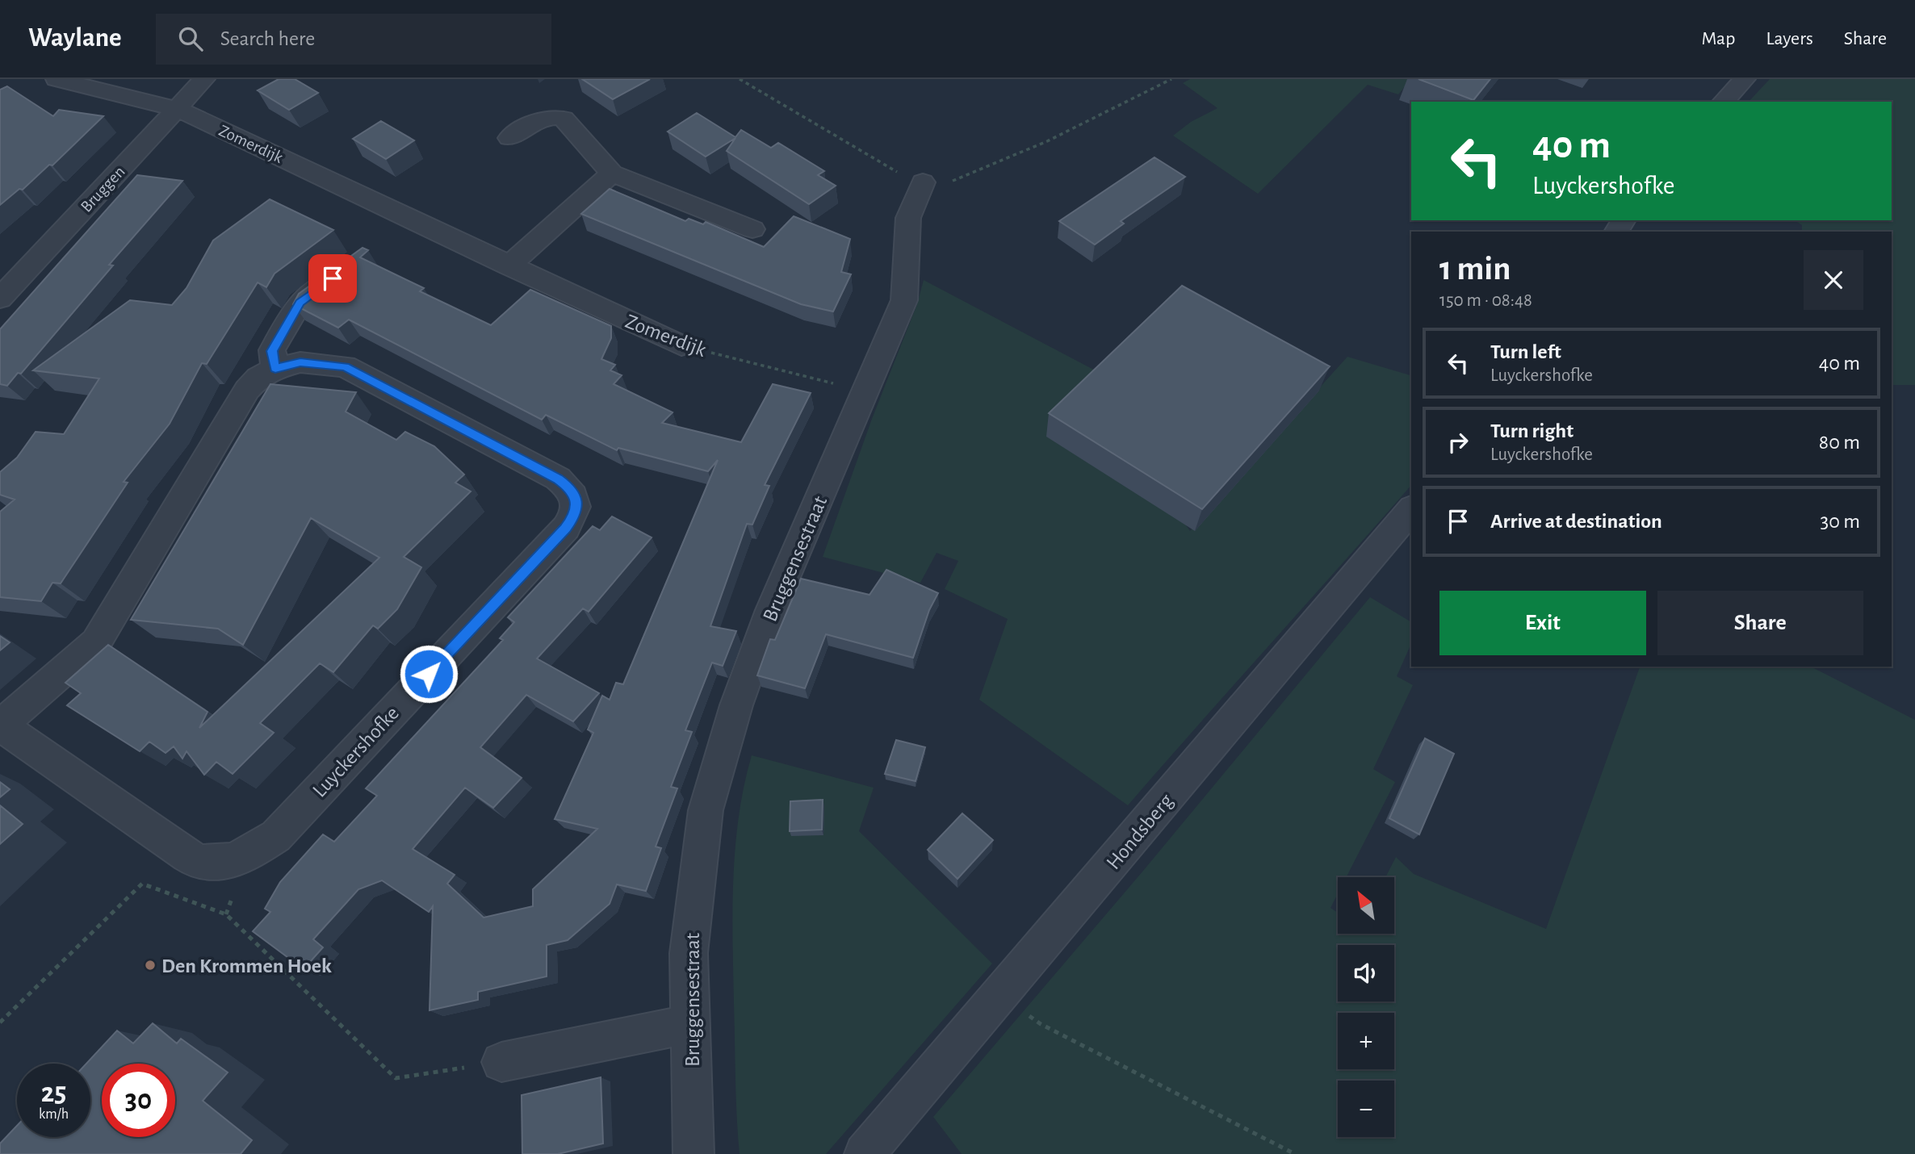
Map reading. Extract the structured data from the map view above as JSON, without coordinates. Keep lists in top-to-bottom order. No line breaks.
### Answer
{"streets":{"street":["Zomerdijk","Bruggen","Bruggensestraat","Luyckershofke","Hondsberg"]},"crossings":[["Zomerdijk","Bruggen"],["Zomerdijk","Bruggensestraat"]],"places":["Den Krommen Hoek"],"north":"top left","page":{"header":"Waylane","search":"Search here","nav":["Map","Layers","Share"],"turn":["40 m","Luyckershofke"],"heading":["1 min","150 m · 08:48"],"list":[{"name":"Turn left","note":"Luyckershofke","value":"40 m"},{"name":"Turn right","note":"Luyckershofke","value":"80 m"},{"name":"Arrive at destination","value":"30 m"}],"buttons":["Exit","Share"],"map_buttons":["+","−"],"speed":"25 km/h","limit":"30"}}
